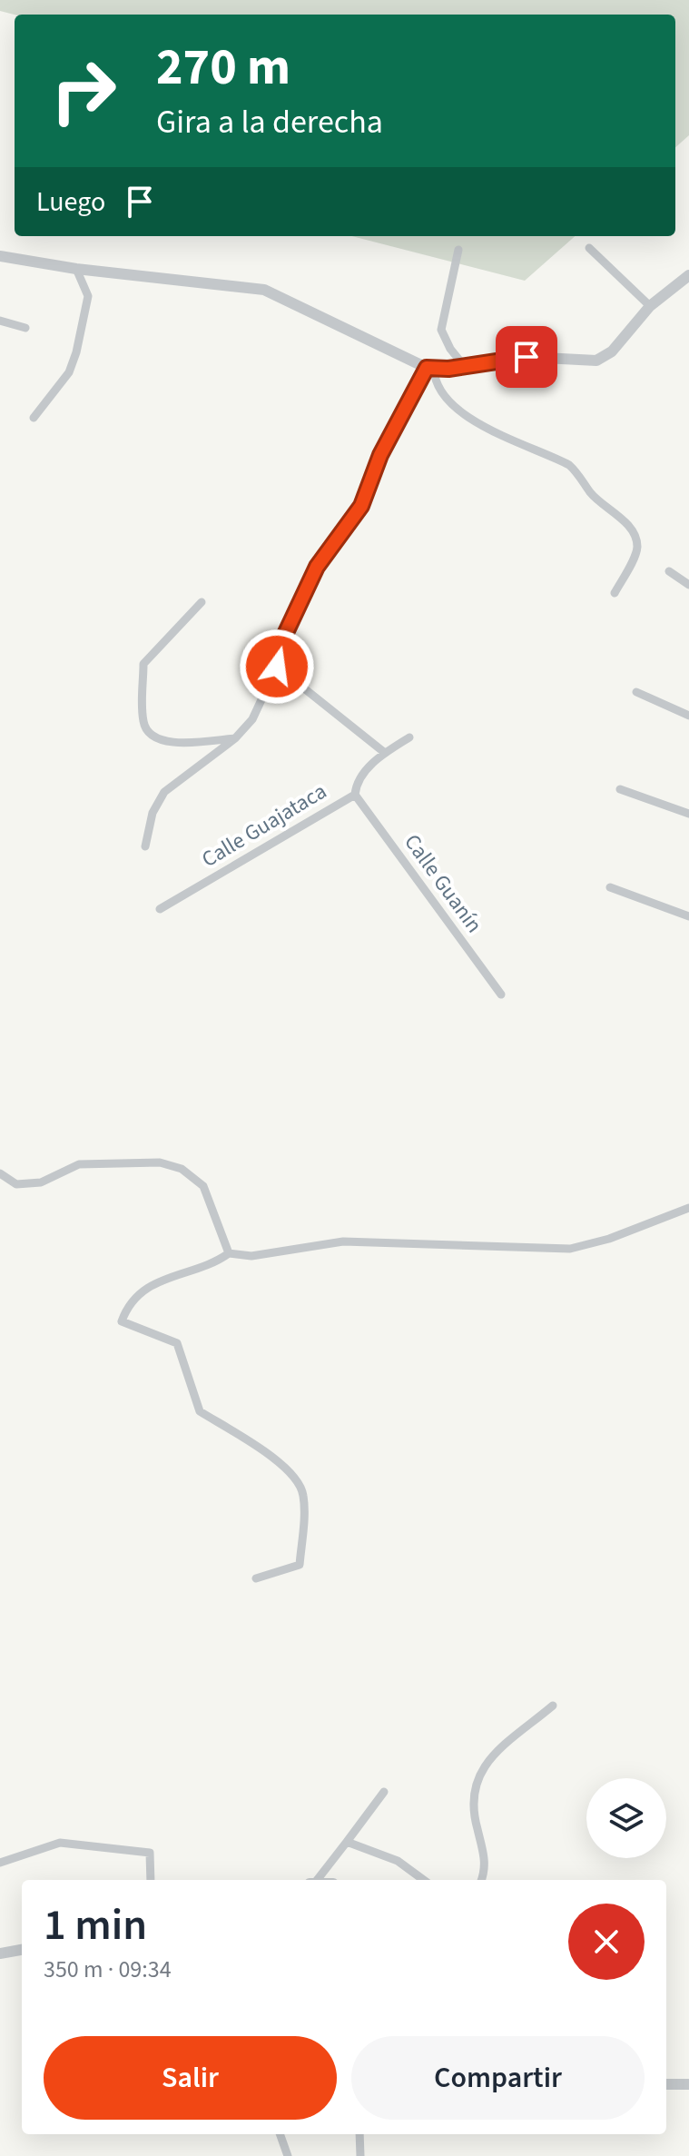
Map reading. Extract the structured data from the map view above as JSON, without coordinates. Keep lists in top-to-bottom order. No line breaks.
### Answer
{"streets":{"street":["Calle Guajataca","Calle Guanín"]},"crossings":[["Calle Guajataca","Calle Guanín"]],"page":{"turn":["270 m","Gira a la derecha"],"then":"Luego","heading":["1 min","350 m · 09:34"],"buttons":["Salir","Compartir"]}}
